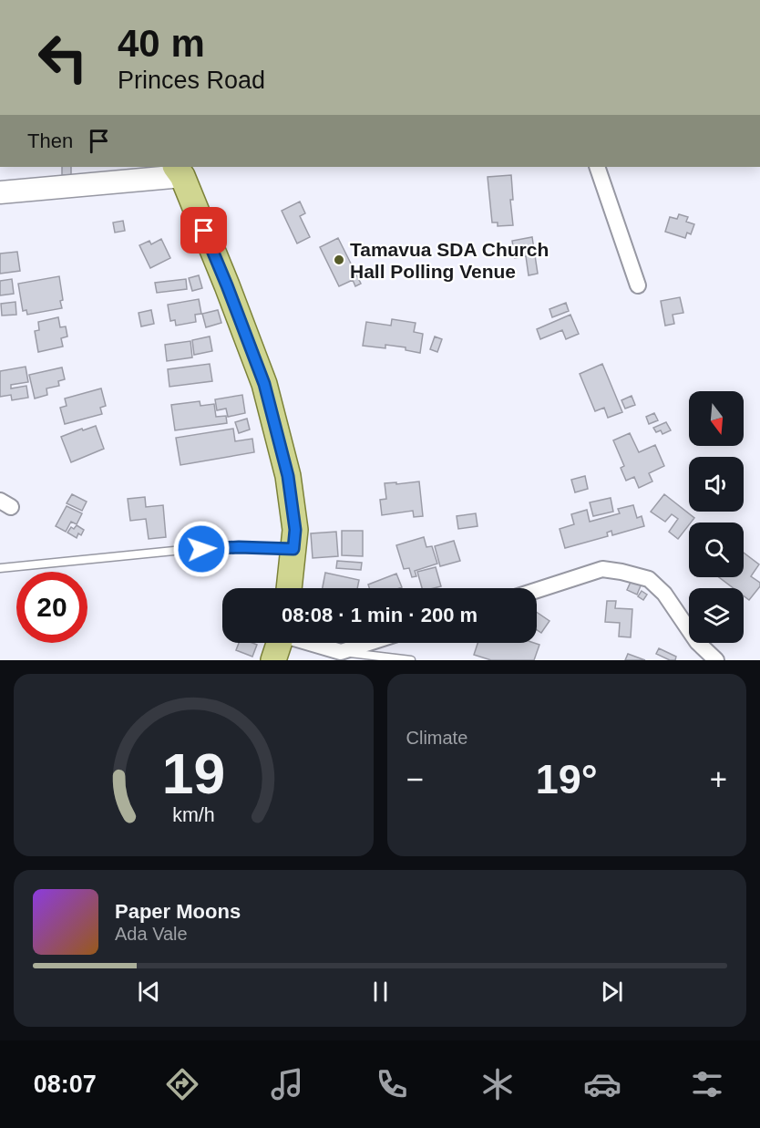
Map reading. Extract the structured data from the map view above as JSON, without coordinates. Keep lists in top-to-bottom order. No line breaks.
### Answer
{"places":["Tamavua SDA Church Hall Polling Venue"],"north":"bottom","page":{"turn":["40 m","Princes Road"],"then":"Then","limit":"20","trip":"08:08 · 1 min · 200 m","tile":"Climate","heat":["−","19°","+"],"song":["Paper Moons","Ada Vale"],"tabs":"08:07","gauge":["19","km/h"]}}
